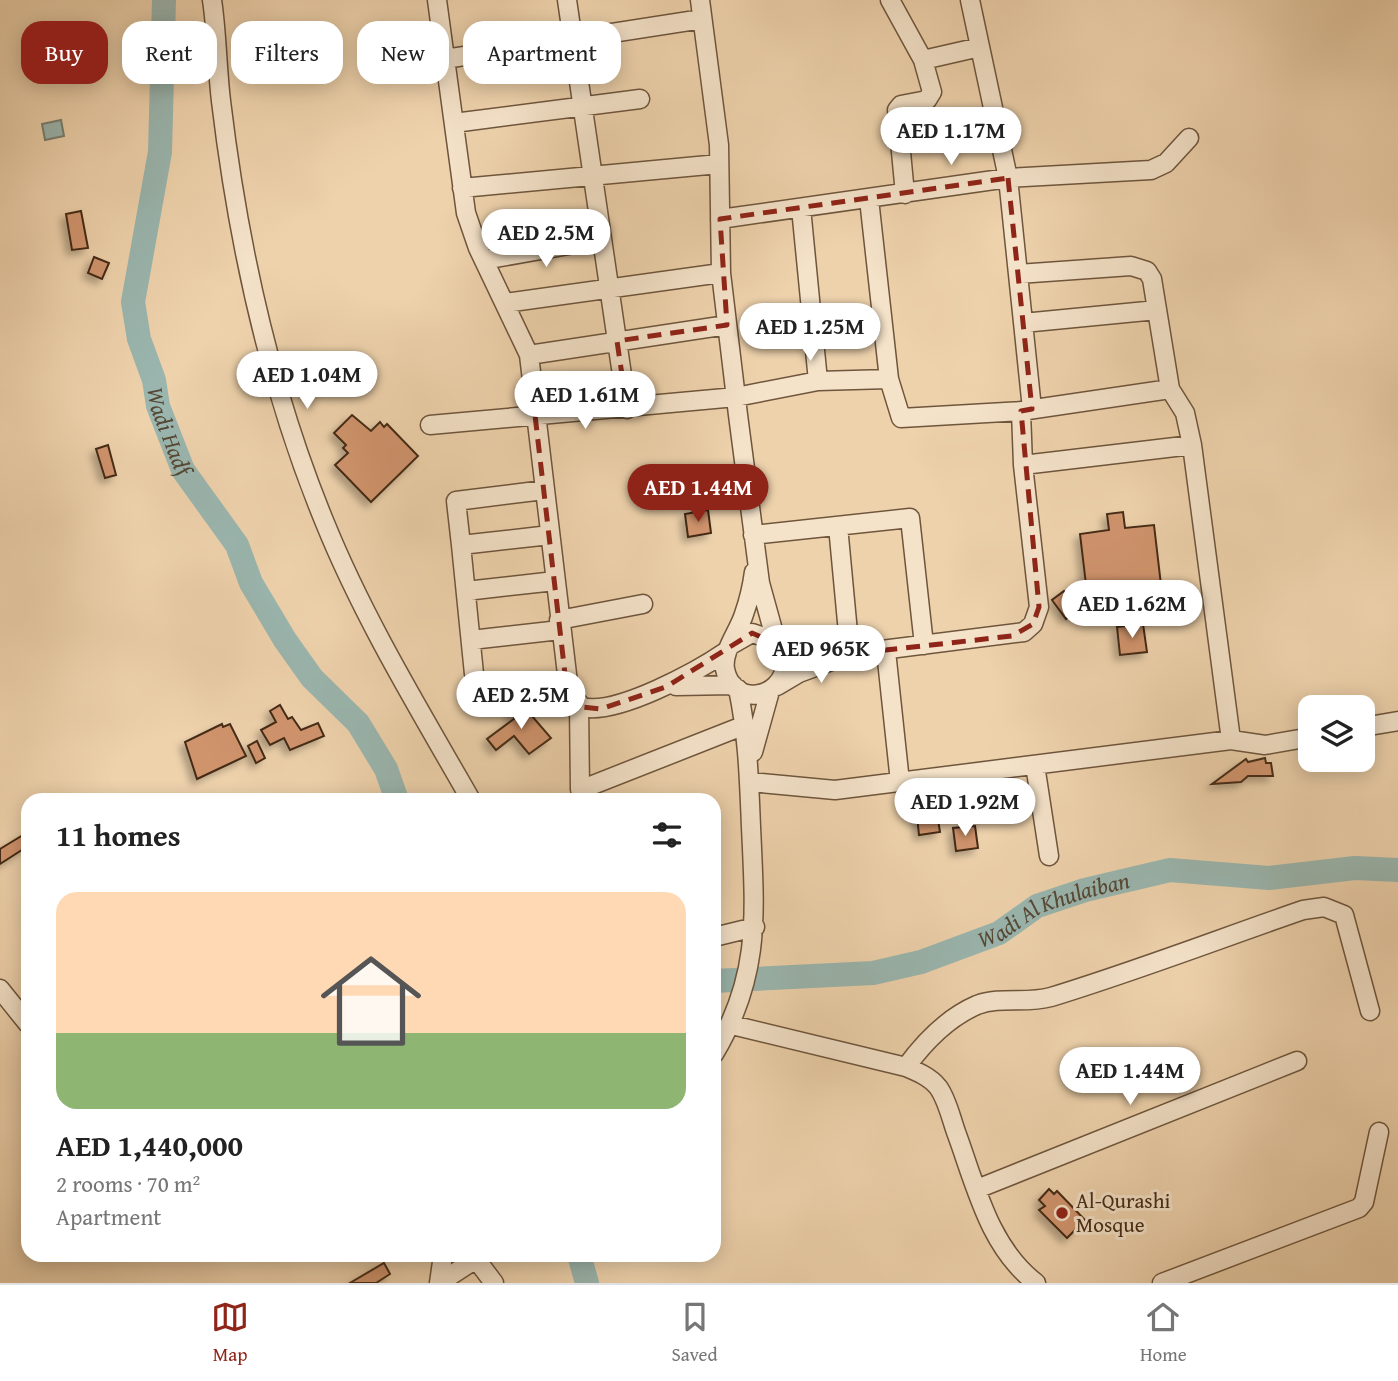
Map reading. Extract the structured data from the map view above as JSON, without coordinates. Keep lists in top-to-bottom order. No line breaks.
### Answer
{"water":["Wadi Hadf","Wadi Al Khulaiban"],"places":["Al-Qurashi Mosque"],"page":{"chip":["Buy","Rent","Filters","New","Apartment"],"price":["AED 1.17M","AED 2.5M","AED 1.25M","AED 1.04M","AED 1.61M","AED 1.44M","AED 1.62M","AED 965K","AED 2.5M","AED 1.92M","AED 1.44M"],"heading":"11 homes","list":[{"name":"AED 1,440,000","note":"2 rooms · 70 m² · Apartment"}],"tabs":["Map","Saved","Home"]}}
